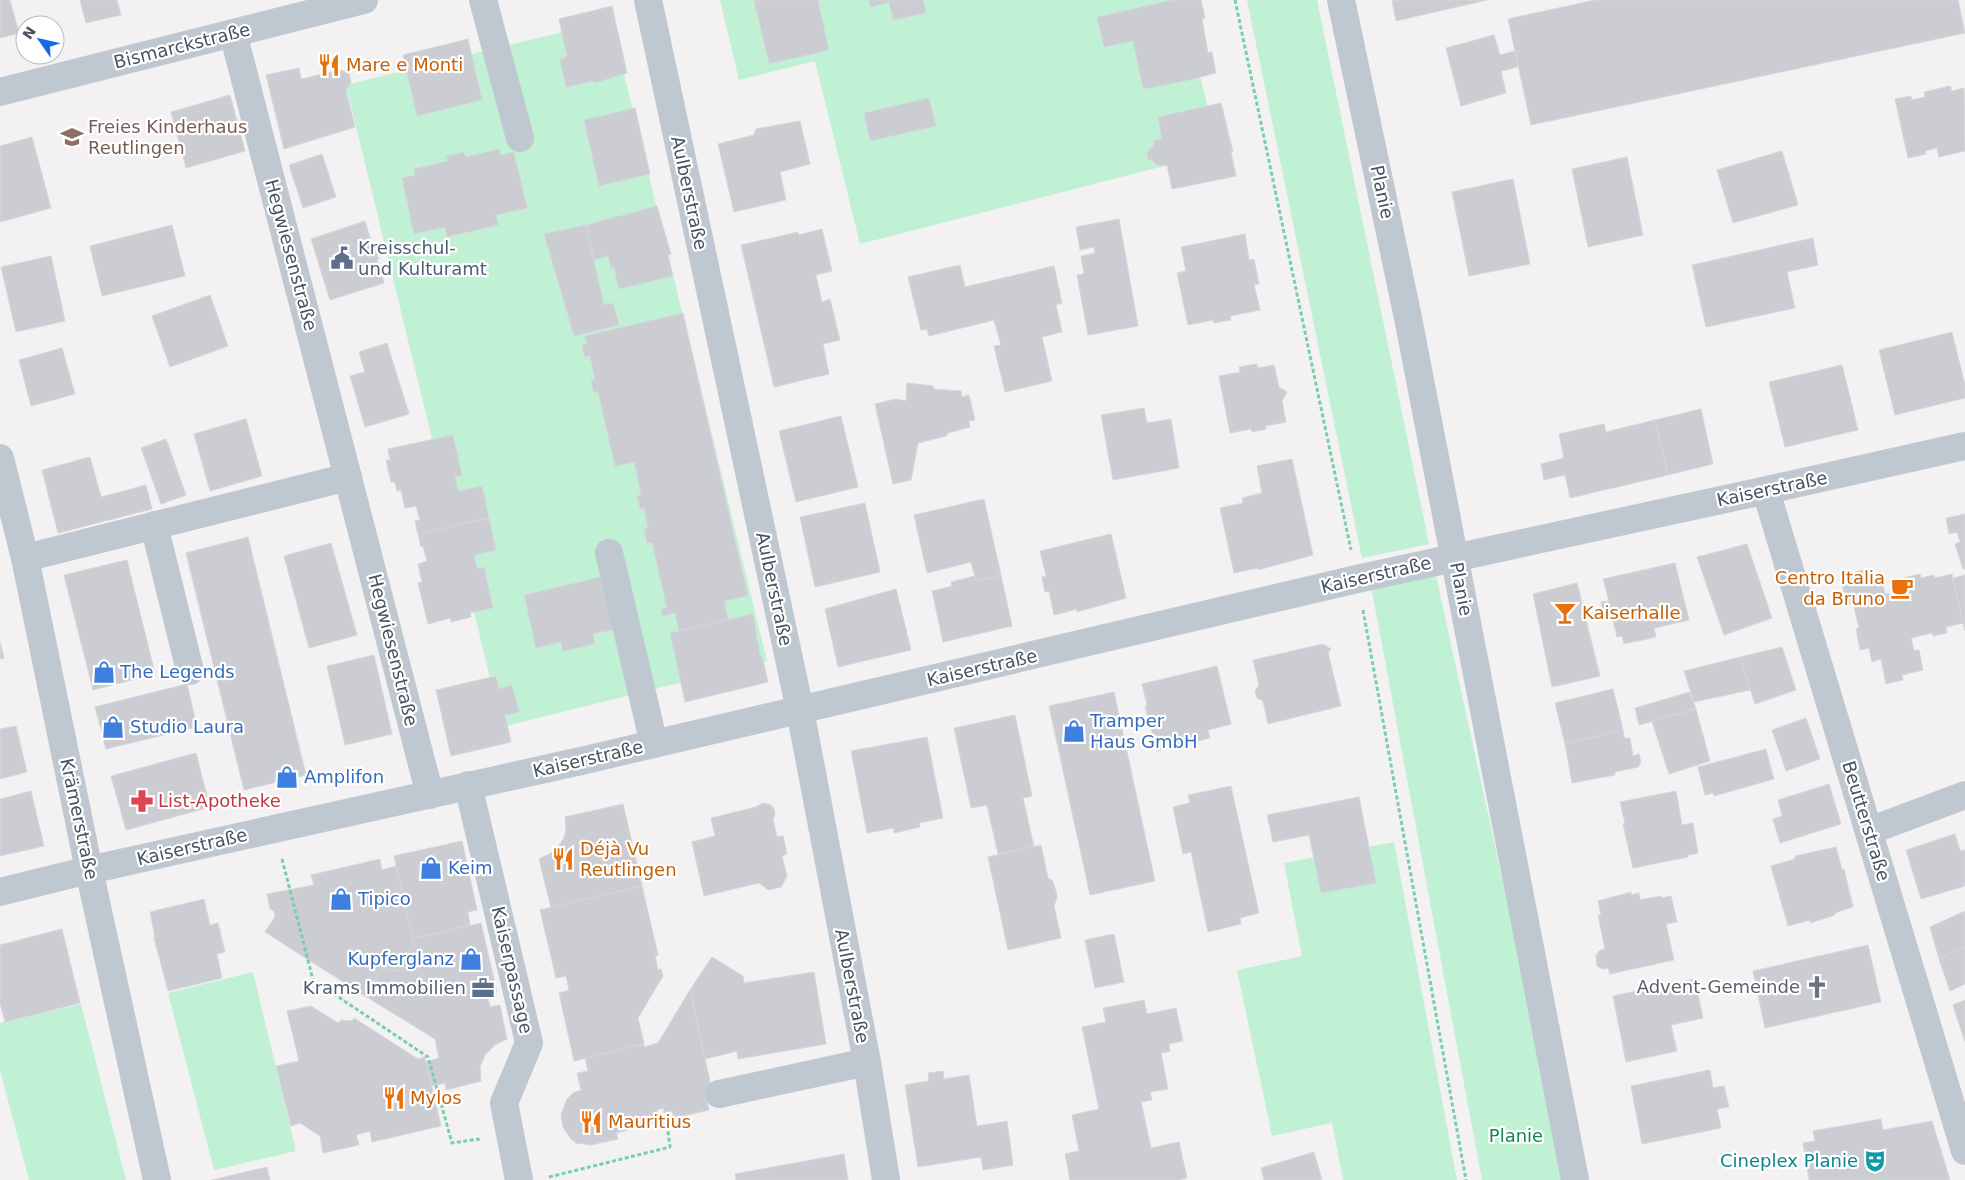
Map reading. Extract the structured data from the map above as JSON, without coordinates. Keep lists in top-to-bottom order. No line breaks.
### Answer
{"streets":{"street":["Bismarckstraße","Planie","Aulberstraße","Hegwiesenstraße","Kaiserstraße","Krämerstraße","Beutterstraße","Kaiserpassage"]},"crossings":[["Bismarckstraße","Hegwiesenstraße"],["Planie","Kaiserstraße"],["Aulberstraße","Kaiserstraße"],["Hegwiesenstraße","Kaiserstraße"],["Kaiserstraße","Krämerstraße"],["Kaiserstraße","Beutterstraße"],["Kaiserstraße","Kaiserpassage"]],"parks":["Planie"],"places":{"restaurant":["Mare e Monti","Déjà Vu Reutlingen","Mylos","Mauritius"],"school or university":["Freies Kinderhaus Reutlingen"],"public building":["Kreisschul- und Kulturamt"],"cafe":["Centro Italia da Bruno"],"bar":["Kaiserhalle"],"shop":["The Legends","Studio Laura","Tramper Haus GmbH","Amplifon","Keim","Tipico","Kupferglanz"],"pharmacy":["List-Apotheke"],"church":["Advent-Gemeinde"],"office":["Krams Immobilien"],"theatre":["Cineplex Planie"]},"north":"top left"}
